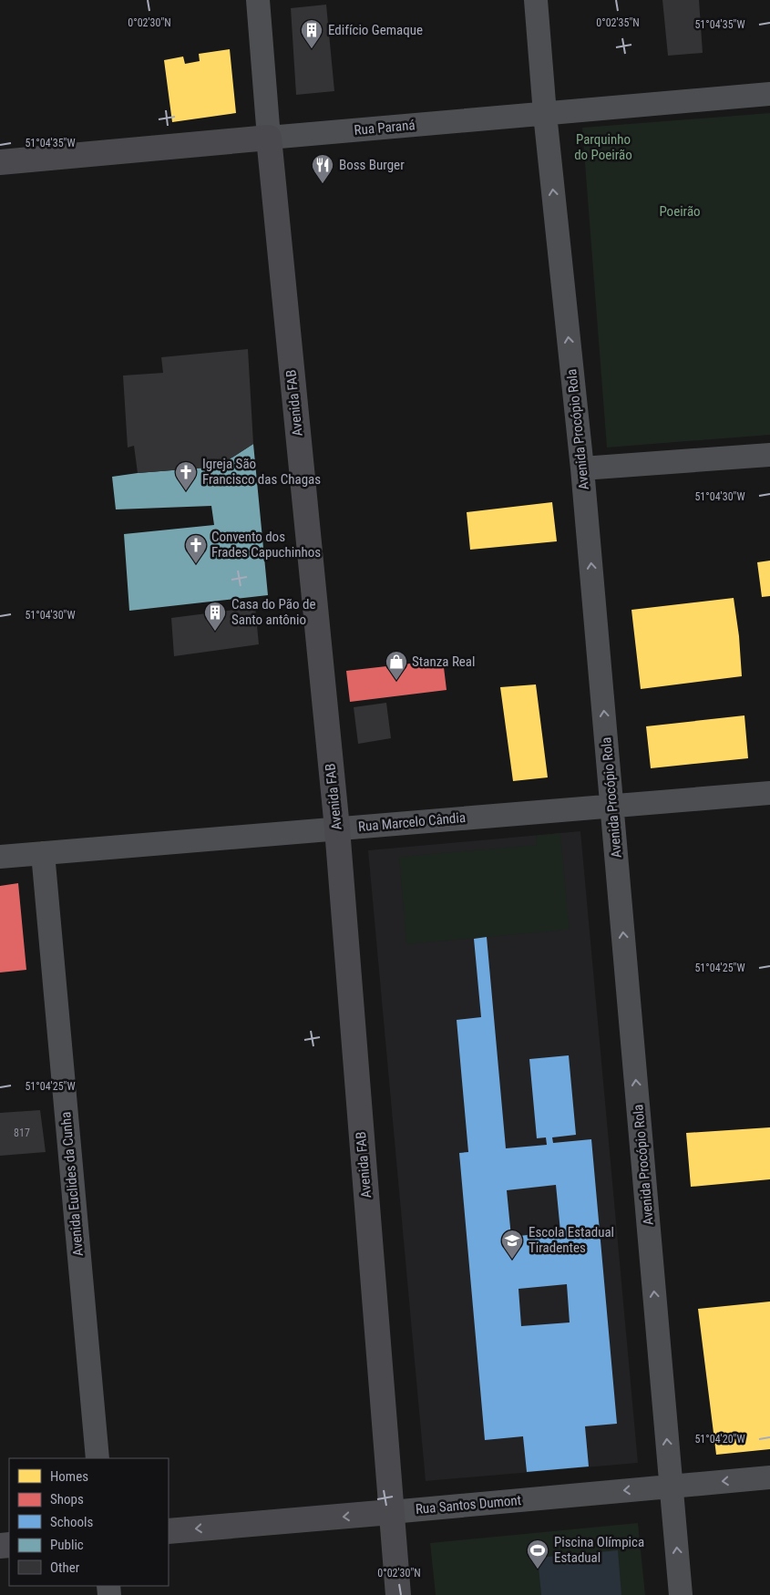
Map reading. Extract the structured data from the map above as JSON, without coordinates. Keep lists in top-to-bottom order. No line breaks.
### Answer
{"streets":{"main road":["Rua Paraná","Avenida FAB","Rua Santos Dumont"],"street":["Avenida Procópio Rola","Rua Marcelo Cândia","Avenida Euclides da Cunha"]},"crossings":[["Rua Paraná","Avenida FAB"],["Rua Paraná","Avenida Procópio Rola"],["Avenida FAB","Rua Marcelo Cândia"],["Avenida FAB","Rua Santos Dumont"],["Avenida Procópio Rola","Rua Marcelo Cândia"],["Avenida Procópio Rola","Rua Santos Dumont"],["Rua Marcelo Cândia","Avenida Euclides da Cunha"]],"one_way":["Avenida Procópio Rola","Rua Santos Dumont"],"parks":["Parquinho do Poeirão","Poeirão"],"places":{"building":["Edifício Gemaque","Casa do Pão de Santo antônio"],"restaurant":["Boss Burger"],"church":["Igreja São Francisco das Chagas","Convento dos Frades Capuchinhos"],"shop":["Stanza Real"],"school or university":["Escola Estadual Tiradentes"],"sports":["Piscina Olímpica Estadual"]},"house_numbers":["817"],"legend":["Homes","Shops","Schools","Public","Other"],"coordinates":["0°02'35\"N","0°02'30\"N","51°04'35\"W","51°04'30\"W","51°04'25\"W","51°04'20\"W"]}
